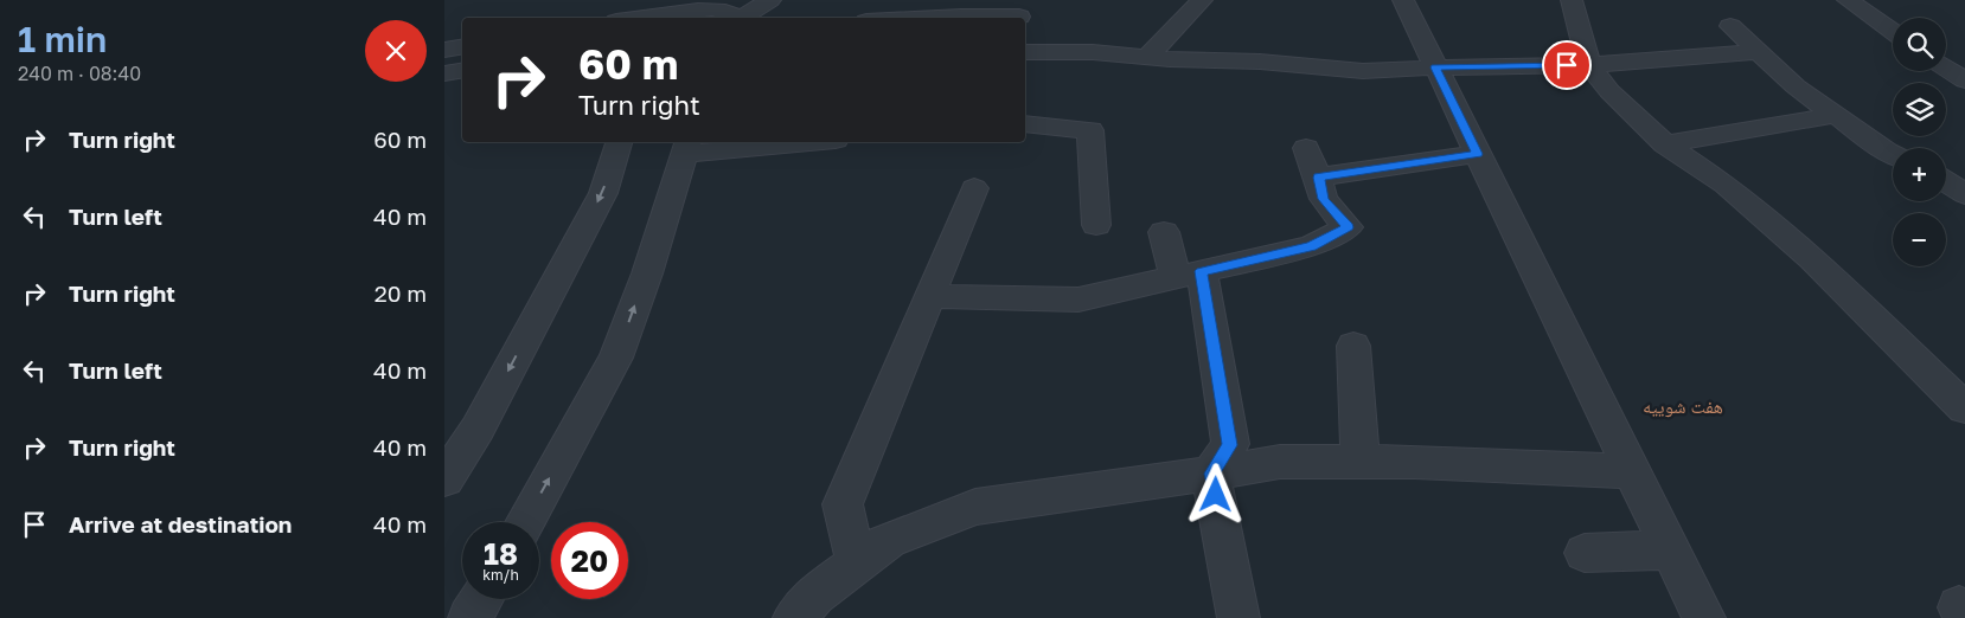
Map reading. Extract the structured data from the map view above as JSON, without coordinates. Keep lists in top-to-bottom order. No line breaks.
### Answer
{"districts":["هفت شوییه"],"page":{"heading":["1 min","240 m · 08:40"],"map_buttons":["+","−"],"turn":["60 m","Turn right"],"list":[{"name":"Turn right","value":"60 m"},{"name":"Turn left","value":"40 m"},{"name":"Turn right","value":"20 m"},{"name":"Turn left","value":"40 m"},{"name":"Turn right","value":"40 m"},{"name":"Arrive at destination","value":"40 m"}],"speed":"18 km/h","limit":"20"}}
